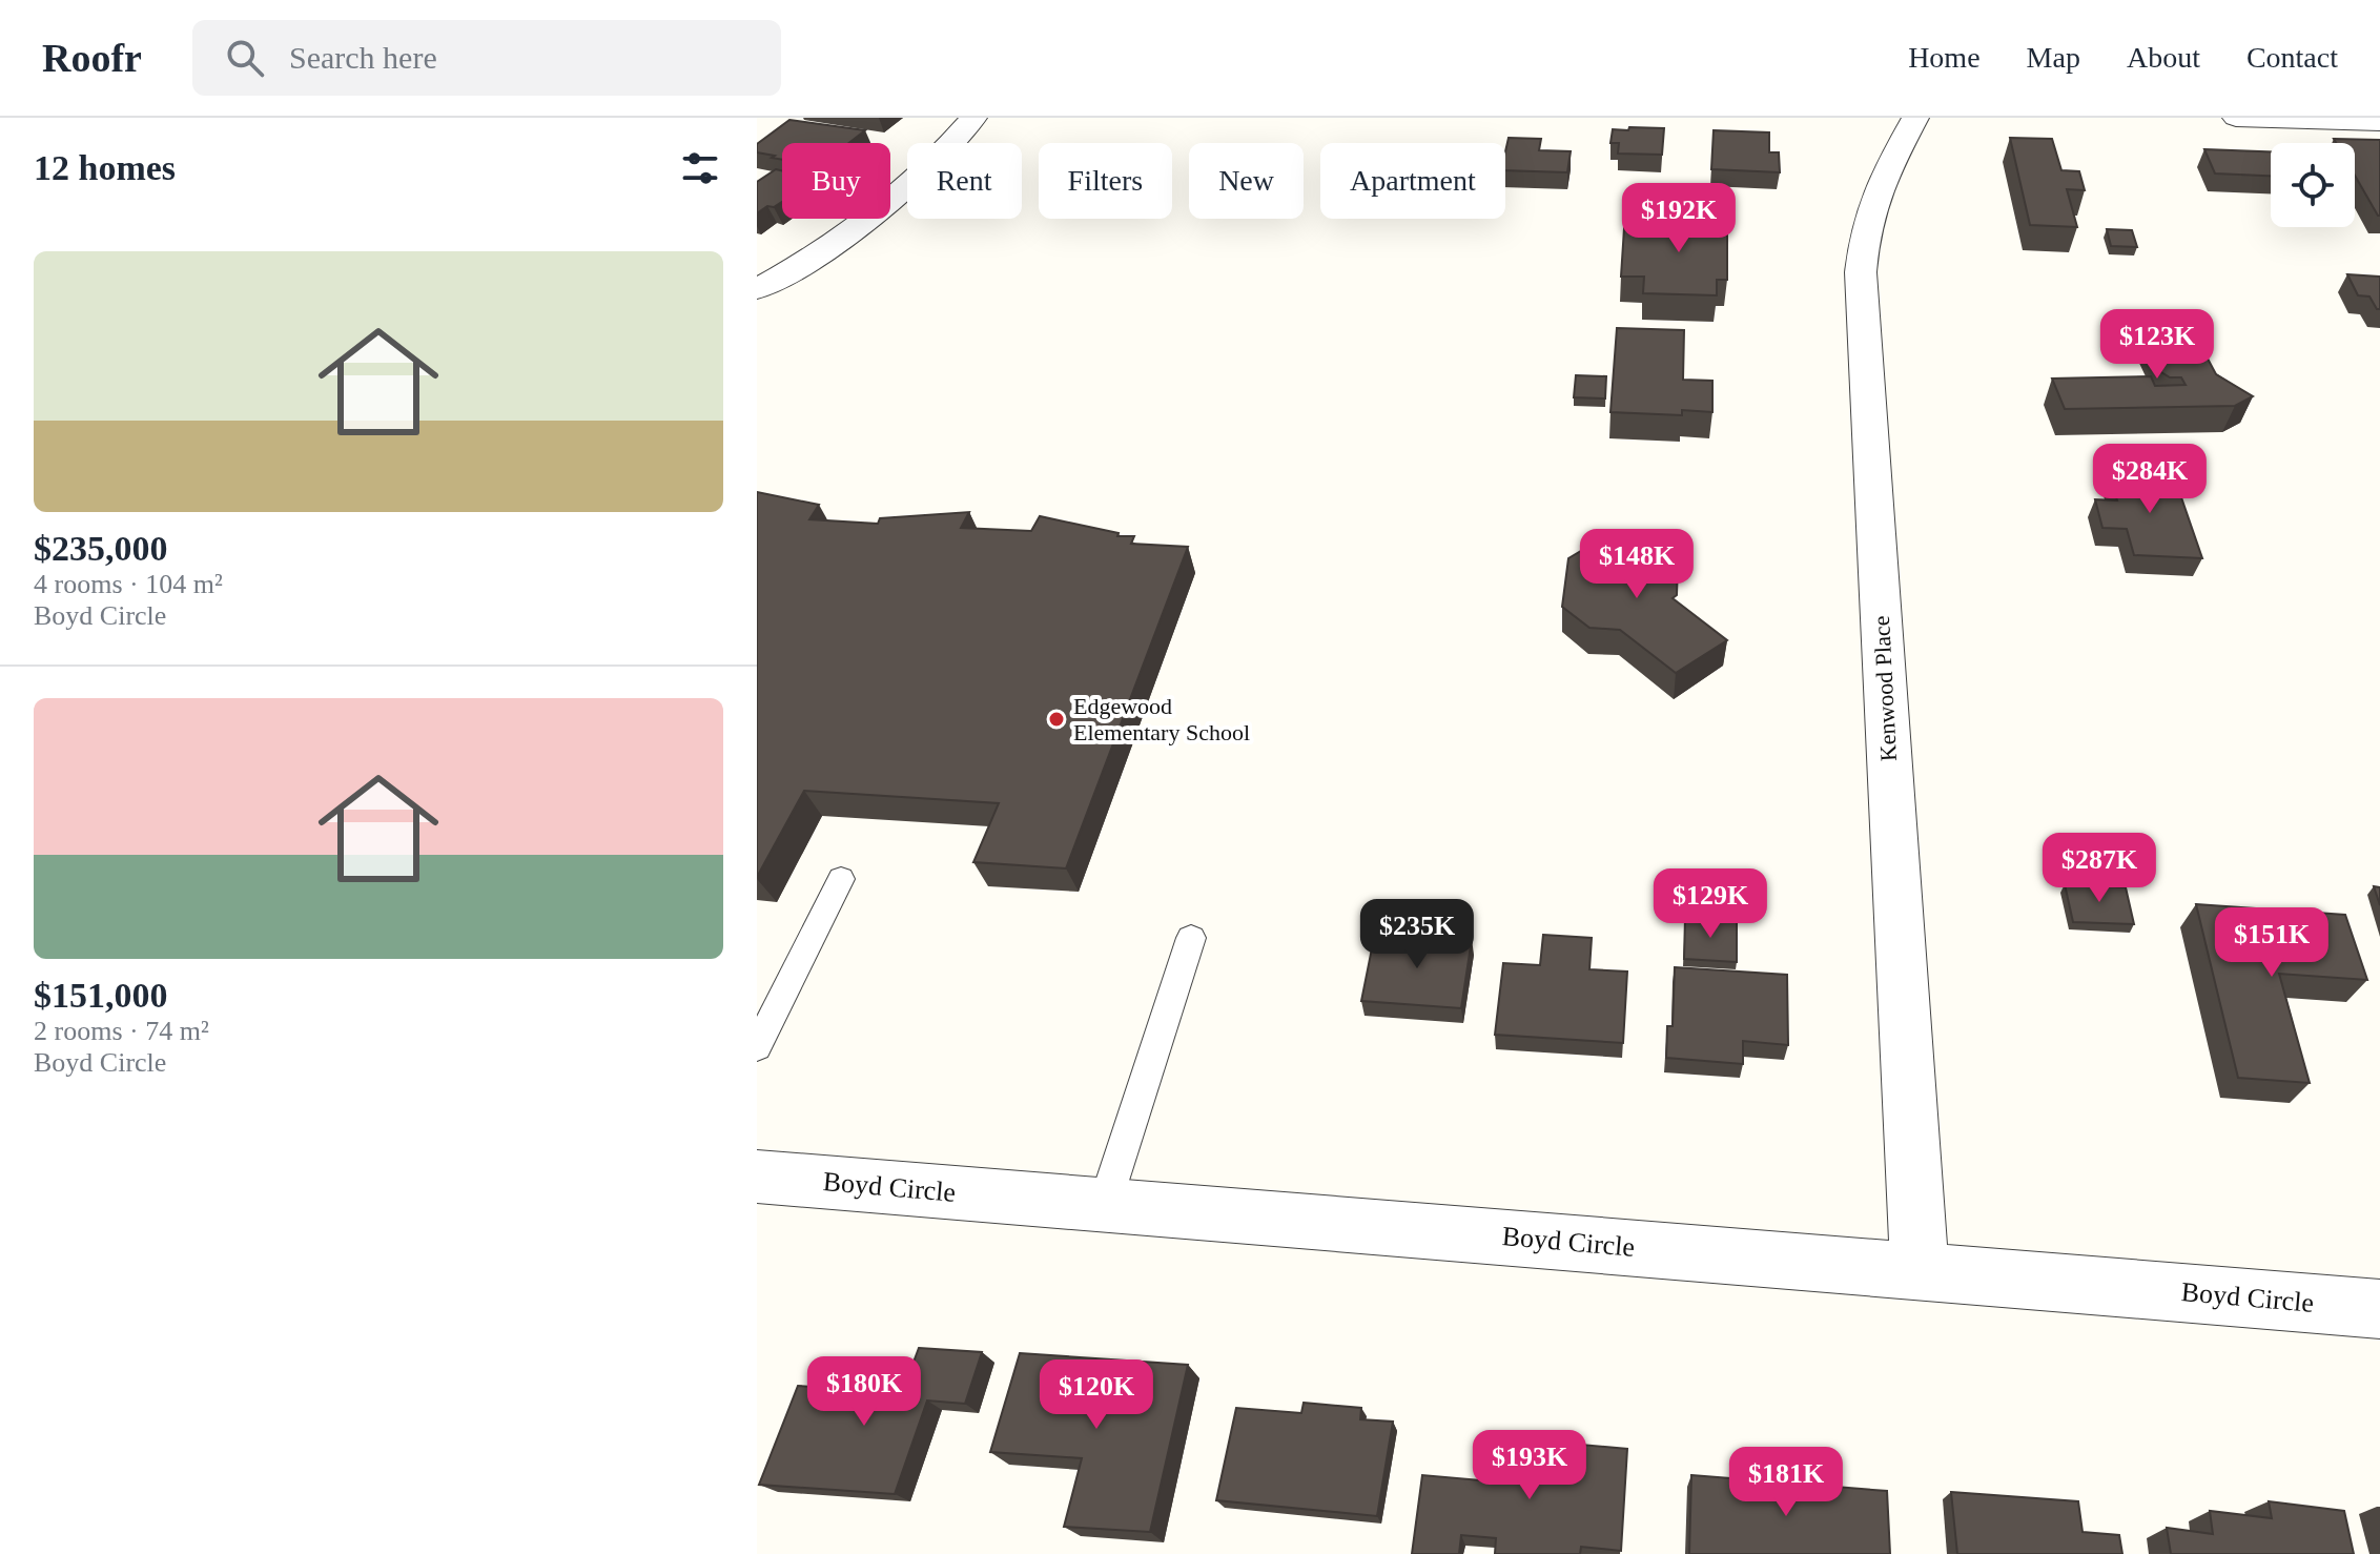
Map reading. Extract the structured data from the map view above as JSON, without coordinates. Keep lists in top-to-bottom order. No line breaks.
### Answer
{"streets":{"street":["Kenwood Place","Boyd Circle"]},"crossings":[["Kenwood Place","Boyd Circle"]],"places":["Edgewood Elementary School"],"page":{"header":"Roofr","search":"Search here","nav":["Home","Map","About","Contact"],"heading":"12 homes","chip":["Buy","Rent","Filters","New","Apartment"],"price":["$192K","$123K","$284K","$148K","$287K","$129K","$235K","$151K","$180K","$120K","$193K","$181K"],"list":[{"name":"$235,000","note":"4 rooms · 104 m² · Boyd Circle"},{"name":"$151,000","note":"2 rooms · 74 m² · Boyd Circle"}]}}
